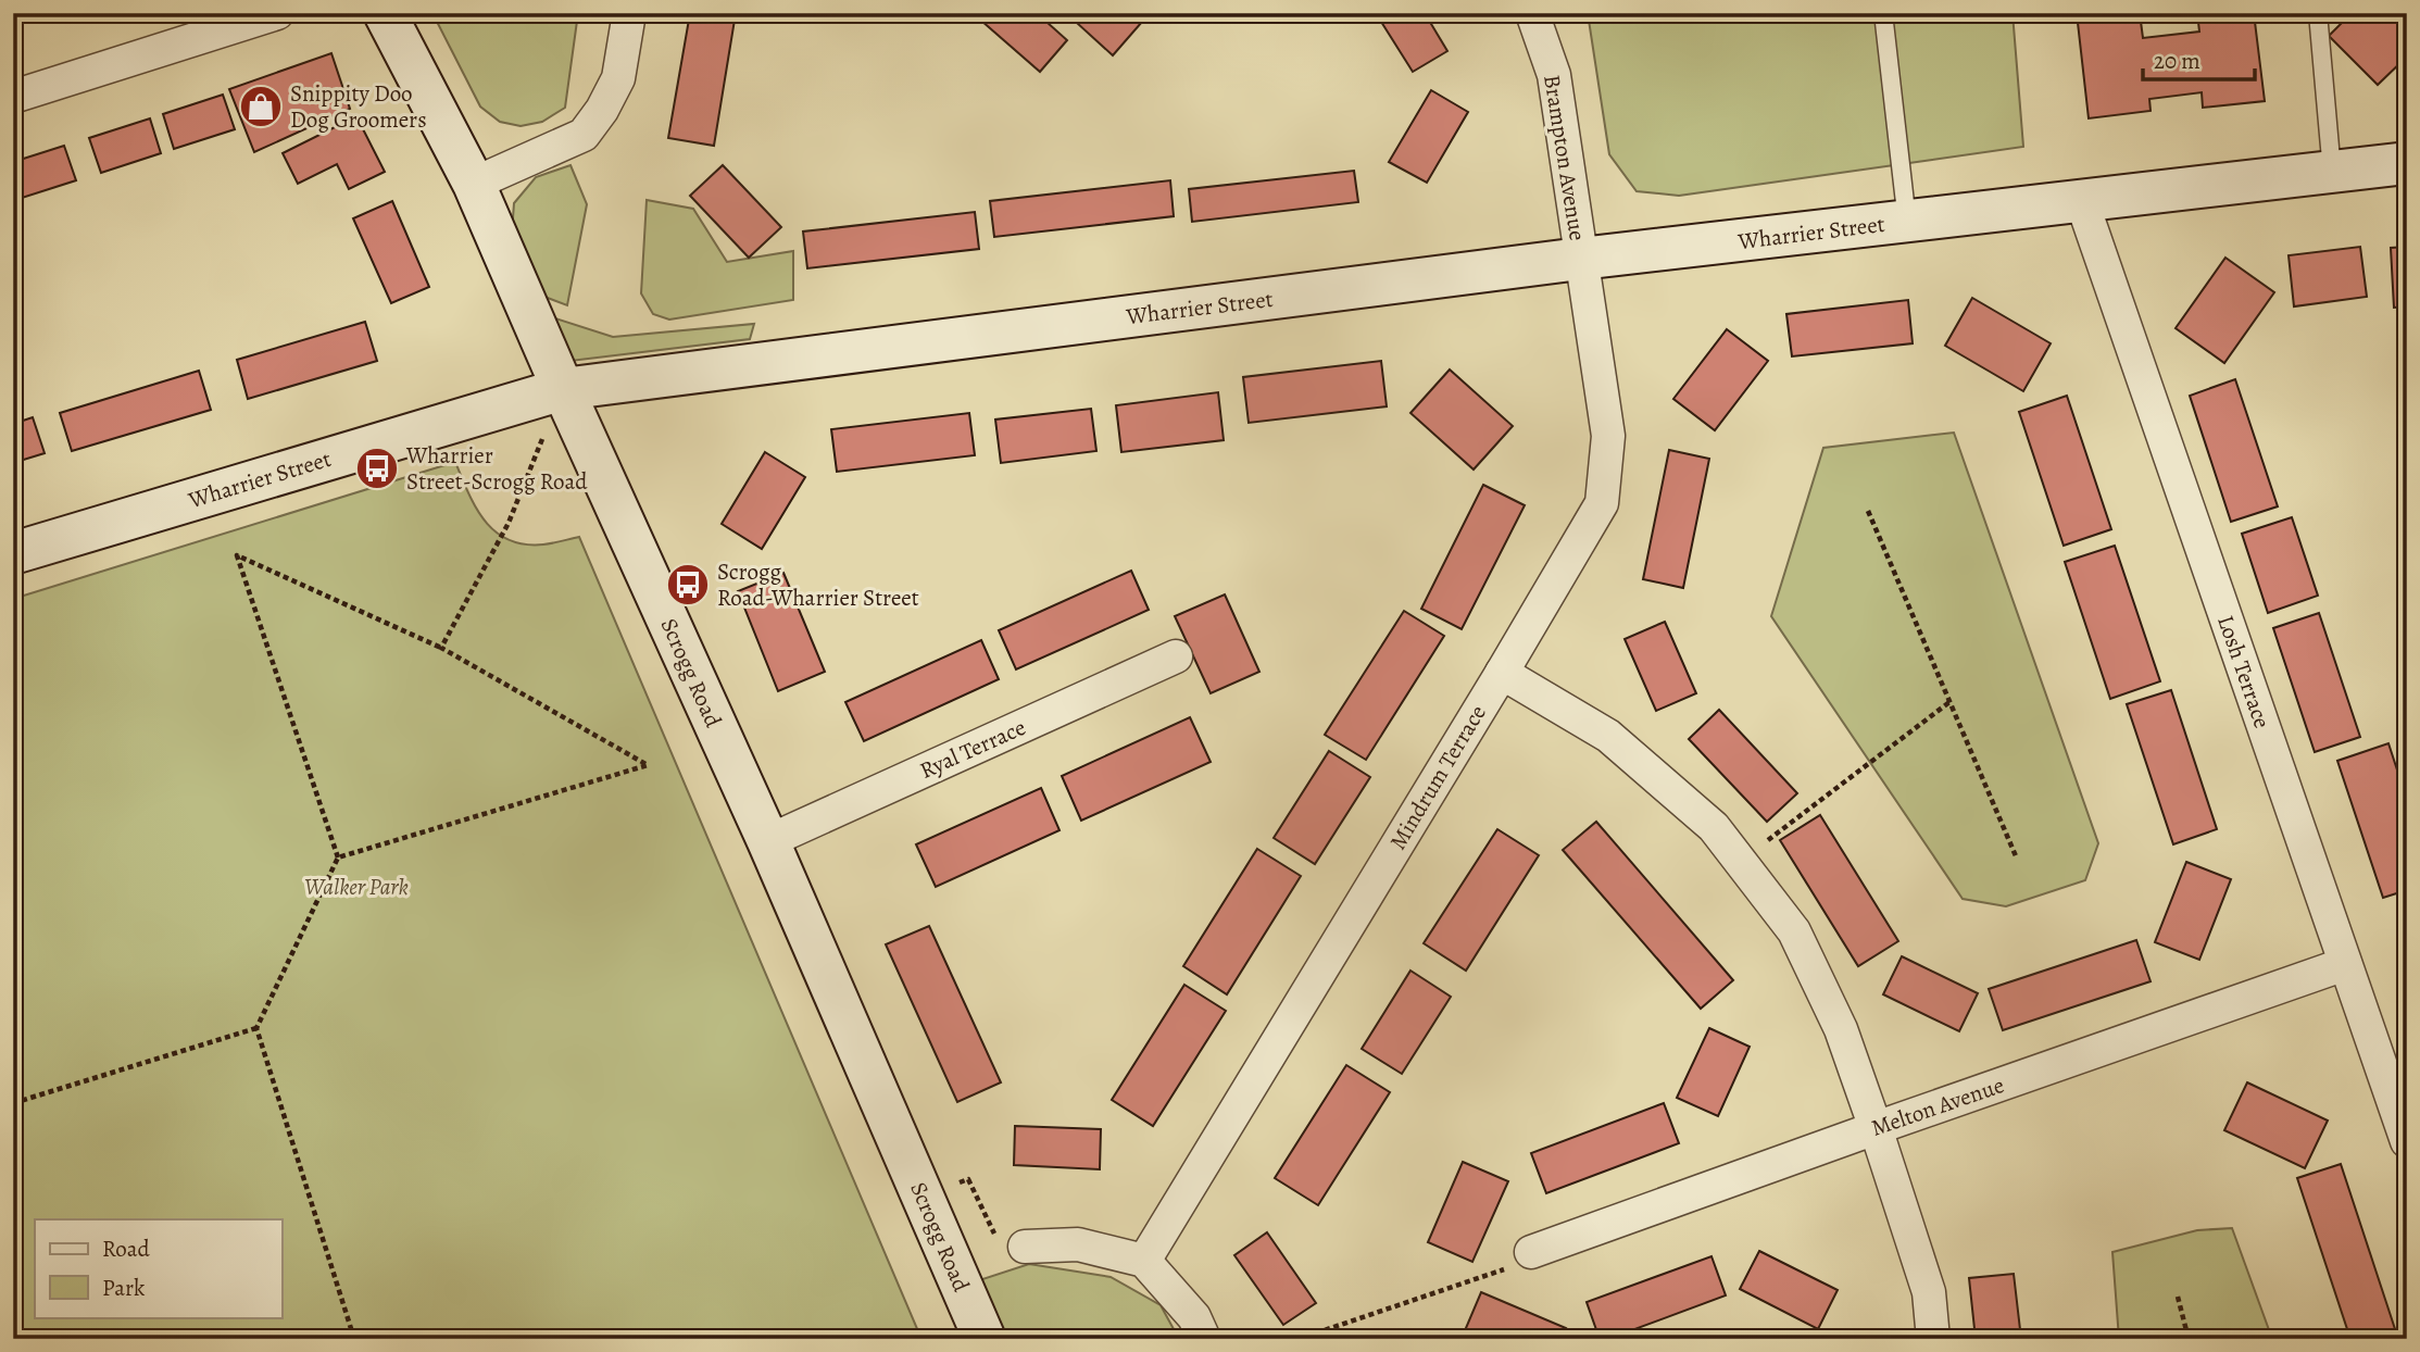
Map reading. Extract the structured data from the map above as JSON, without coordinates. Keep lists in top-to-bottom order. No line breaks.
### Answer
{"streets":{"street":["Brampton Avenue","Wharrier Street","Losh Terrace","Scrogg Road","Ryal Terrace","Mindrum Terrace","Melton Avenue"]},"crossings":[["Brampton Avenue","Wharrier Street"],["Brampton Avenue","Mindrum Terrace"],["Wharrier Street","Losh Terrace"],["Wharrier Street","Scrogg Road"],["Wharrier Street","Mindrum Terrace"],["Losh Terrace","Melton Avenue"],["Scrogg Road","Ryal Terrace"]],"parks":["Walker Park"],"places":{"shop":["Snippity Doo Dog Groomers"],"bus stop":["Wharrier Street-Scrogg Road","Scrogg Road-Wharrier Street"]},"legend":["Road","Park"],"scale_bar":"20 m"}
